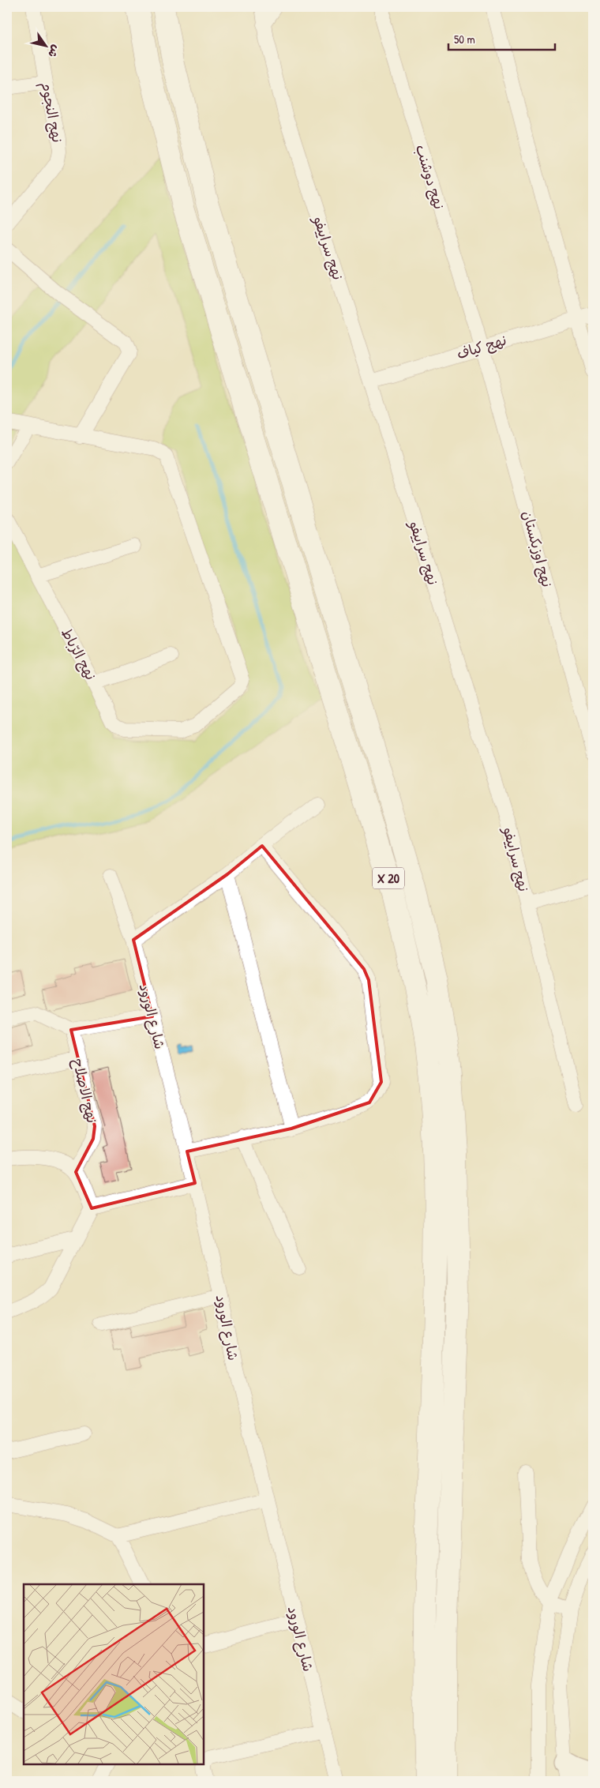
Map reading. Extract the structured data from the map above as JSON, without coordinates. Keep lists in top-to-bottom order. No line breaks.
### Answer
{"streets":{"highway":["X 20"],"street":["نهج النجوم","نهج دوشنب","نهج سراييفو","نهج كياف","نهج اوزبكستان","نهج الرّباط","شارع الورود","نهج الاصلاح"]},"crossings":[["نهج دوشنب","نهج كياف"],["نهج دوشنب","نهج اوزبكستان"],["نهج سراييفو","نهج كياف"],["نهج كياف","نهج اوزبكستان"]],"scale_bar":"50 m","north":"bottom right"}
